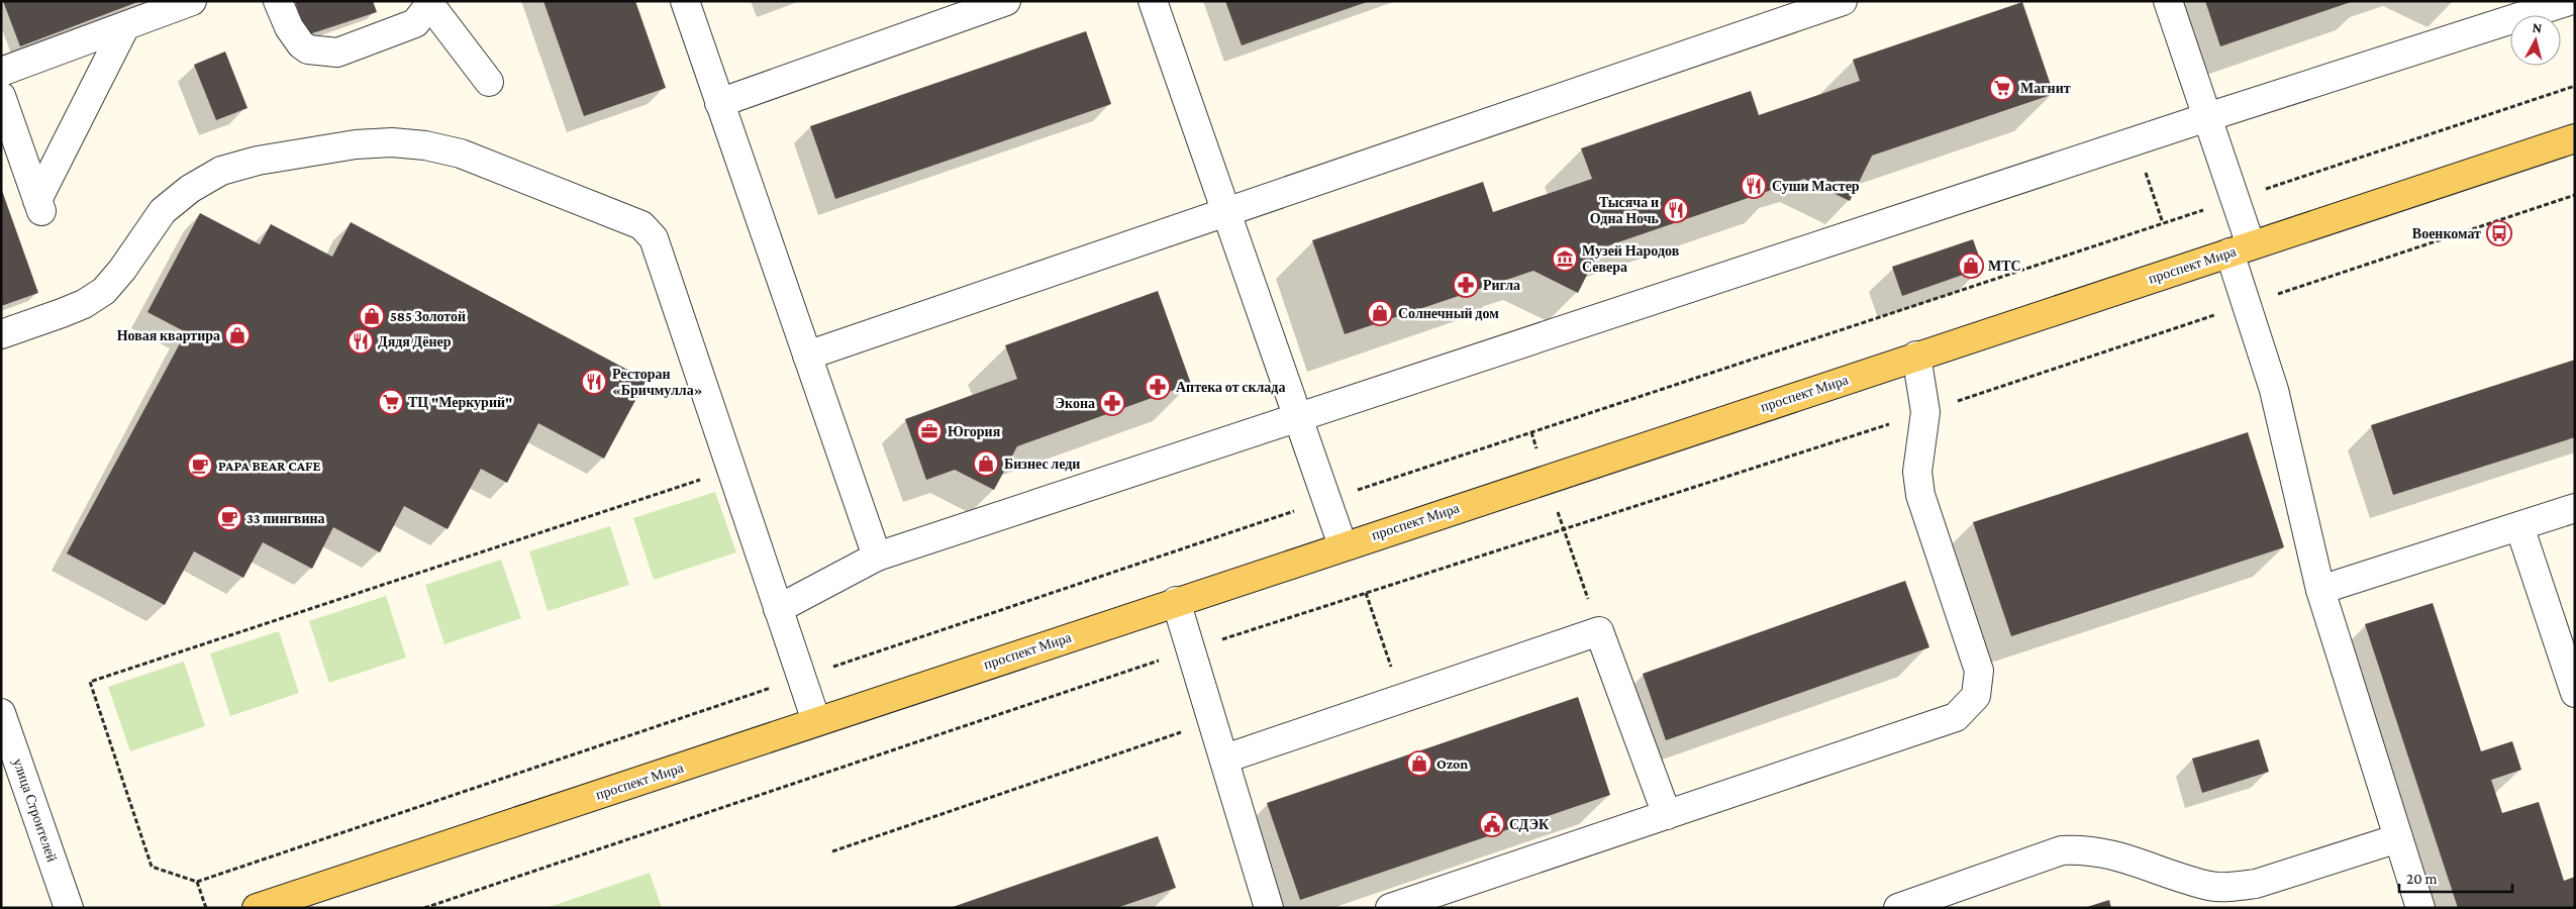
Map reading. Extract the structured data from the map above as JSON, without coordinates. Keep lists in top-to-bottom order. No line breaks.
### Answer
{"streets":{"main road":["проспект Мира"],"street":["улица Строителей"]},"places":{"supermarket":["Магнит","ТЦ \"Меркурий\""],"restaurant":["Суши Мастер","Тысяча и Одна Ночь","Дядя Дёнер","Ресторан «Бричмулла»"],"bus stop":["Военкомат"],"museum":["Музей Народов Севера"],"shop":["МТС","Солнечный дом","585 Золотой","Новая квартира","Бизнес леди","Ozon"],"pharmacy":["Ригла","Аптека от склада","Экона"],"office":["Югория"],"cafe":["PAPA BEAR CAFE","33 пингвина"],"public building":["СДЭК"]},"scale_bar":"20 m","north":"top"}
